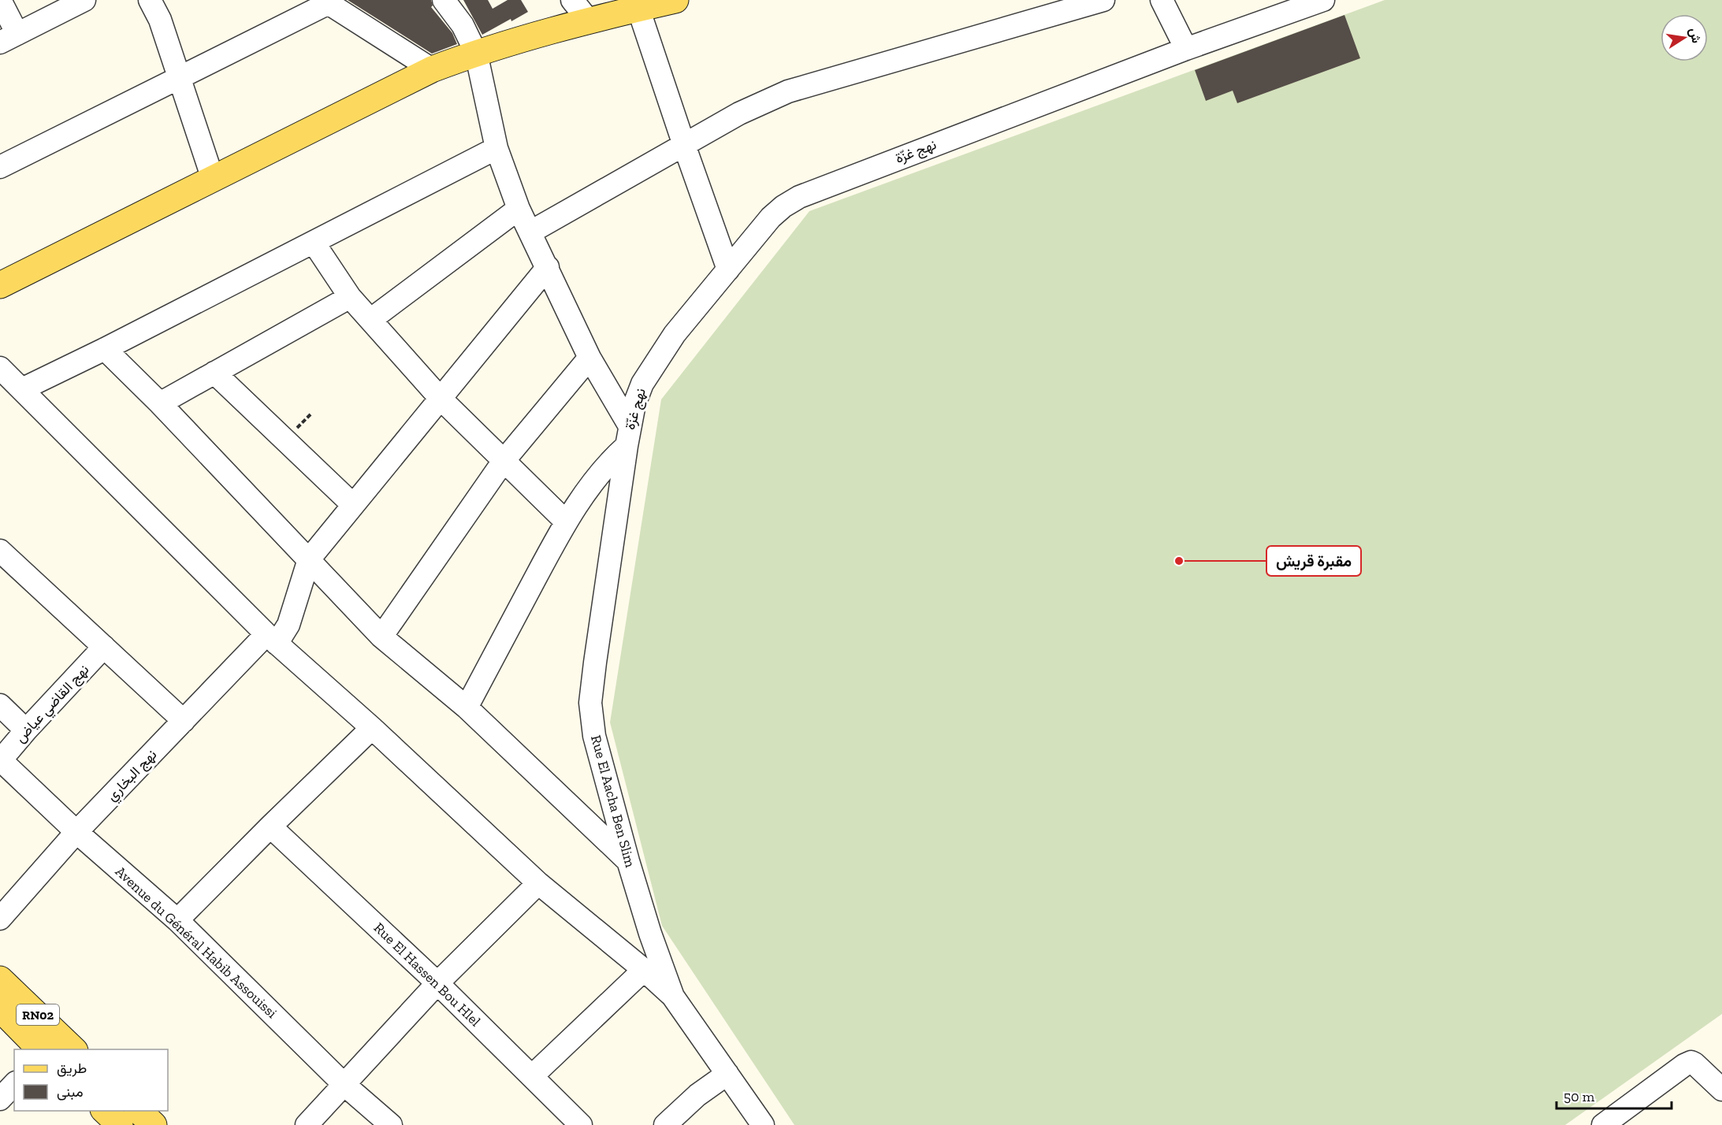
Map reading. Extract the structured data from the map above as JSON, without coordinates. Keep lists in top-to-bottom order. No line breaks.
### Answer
{"streets":{"main road":["RN02"],"street":["نهج غزّة","نهج القاضي عياض","نهج البخاري","Rue El Aacha Ben Slim","Avenue du Général Habib Assouissi","Rue El Hassen Bou Hlel"]},"crossings":[["نهج غزّة","Rue El Aacha Ben Slim"],["نهج القاضي عياض","Avenue du Général Habib Assouissi"],["نهج البخاري","Avenue du Général Habib Assouissi"]],"places":["مقبرة قريش"],"legend":["طريق","مبنى"],"scale_bar":"50 m","north":"right"}
